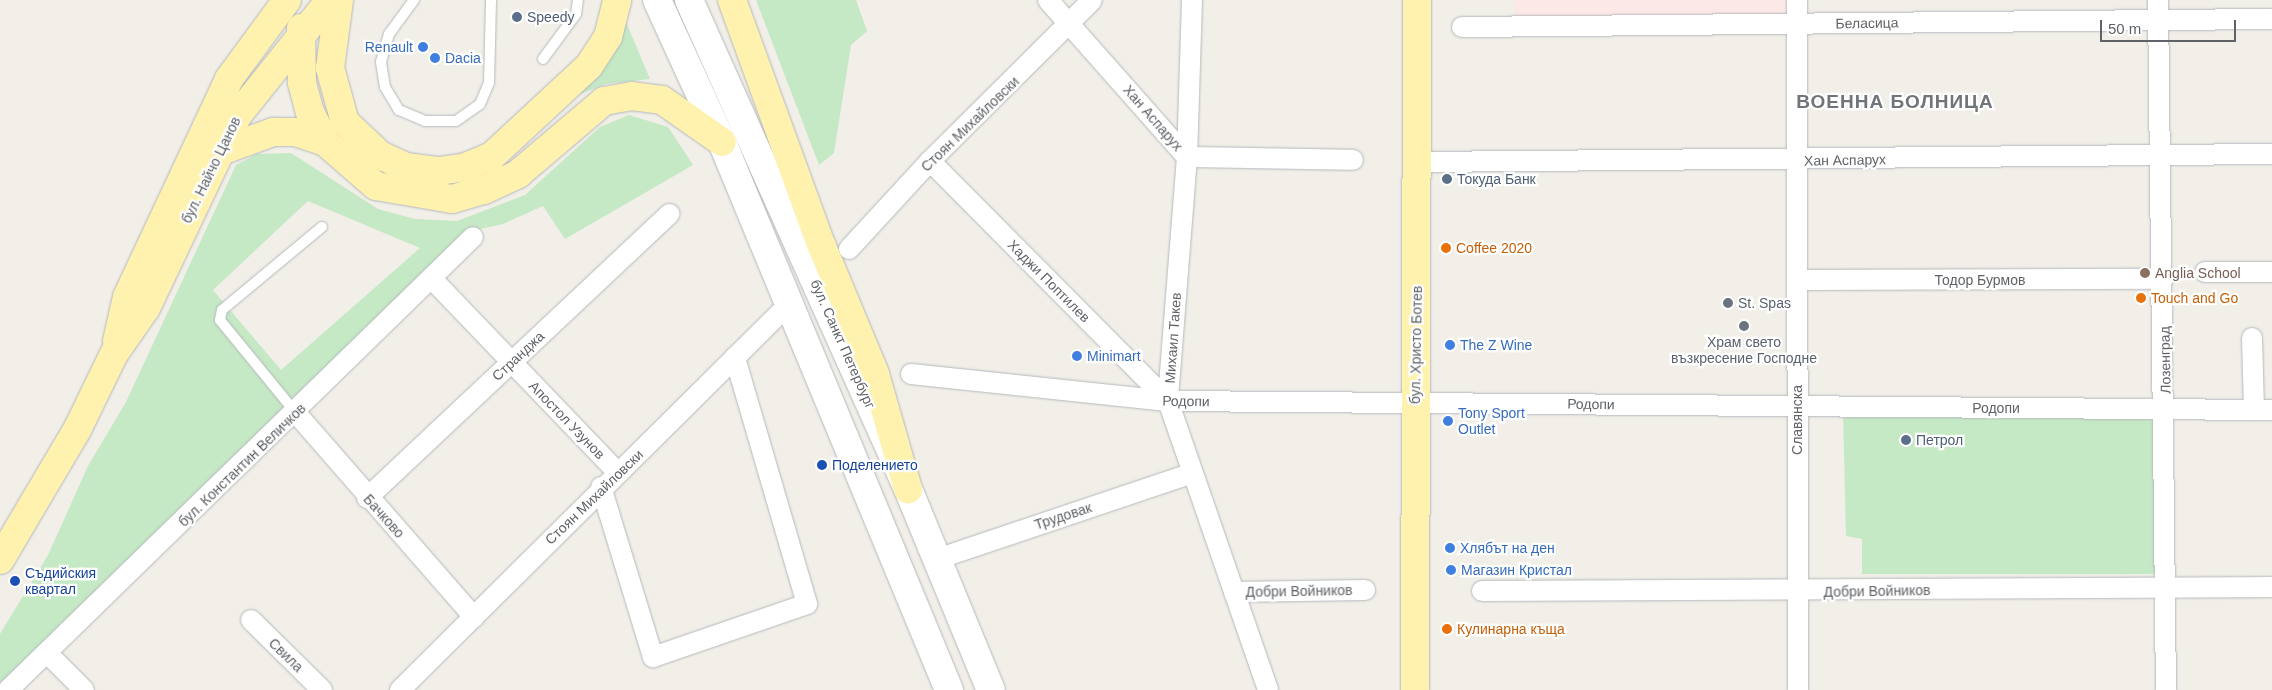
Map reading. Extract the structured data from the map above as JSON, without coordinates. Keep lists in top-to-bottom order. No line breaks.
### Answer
{"streets":{"main road":["бул. Найчо Цанов","бул. Санкт Петербург","бул. Христо Ботев"],"street":["Беласица","Хан Аспарух","Стоян Михайловски","Тодор Бурмов","Хаджи Поптилев","Михаил Такев","Странджа","Лозенград","Родопи","Апостол Узунов","Славянска","бул. Константин Величков","Бачково","Трудовак","Добри Войников","Свила"]},"crossings":[["Беласица","Лозенград"],["Беласица","Славянска"],["Хан Аспарух","Стоян Михайловски"],["Хан Аспарух","Михаил Такев"],["Хан Аспарух","бул. Христо Ботев"],["Хан Аспарух","Лозенград"],["Хан Аспарух","Славянска"],["Стоян Михайловски","Хаджи Поптилев"],["Стоян Михайловски","Апостол Узунов"],["Стоян Михайловски","Бачково"],["Тодор Бурмов","Лозенград"],["Тодор Бурмов","Славянска"],["Хаджи Поптилев","Михаил Такев"],["Хаджи Поптилев","Родопи"],["Михаил Такев","Родопи"],["Михаил Такев","Трудовак"],["Михаил Такев","Добри Войников"],["бул. Санкт Петербург","Трудовак"],["бул. Христо Ботев","Родопи"],["Странджа","Апостол Узунов"],["Странджа","Бачково"],["Лозенград","Родопи"],["Лозенград","Добри Войников"],["Родопи","Славянска"],["Апостол Узунов","бул. Константин Величков"],["Славянска","Добри Войников"],["бул. Константин Величков","Бачково"]],"districts":["ВОЕННА БОЛНИЦА"],"places":["Speedy","Renault","Dacia","Токуда Банк","Coffee 2020","Anglia School","Touch and Go","St. Spas","Храм свето възкресение Господне","The Z Wine","Minimart","Tony Sport Outlet","Петрол","Поделението","Хлябът на ден","Магазин Кристал","Съдийския квартал","Кулинарна къща"],"scale_bar":"50 m"}
